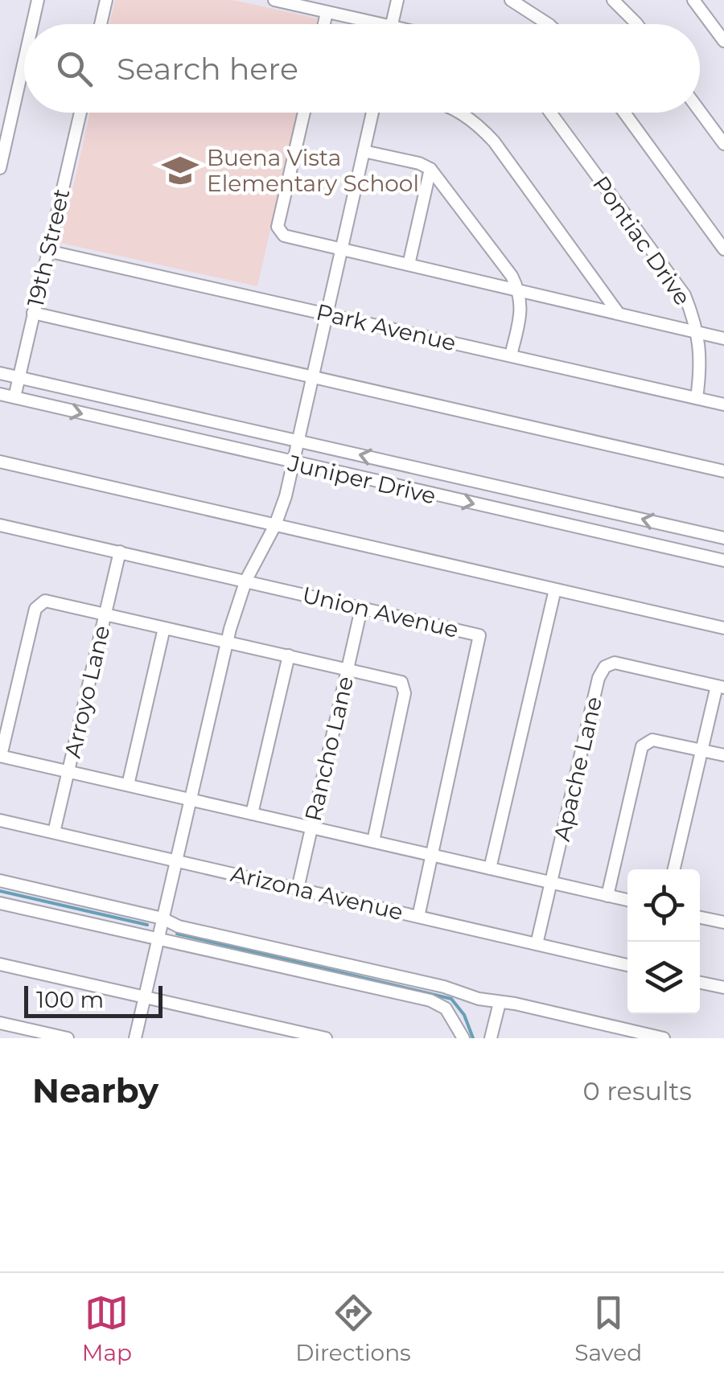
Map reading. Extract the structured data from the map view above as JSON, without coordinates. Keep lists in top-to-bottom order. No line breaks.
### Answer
{"streets":{"street":["Pontiac Drive","19th Street","Park Avenue","Juniper Drive","Union Avenue","Arroyo Lane","Rancho Lane","Apache Lane","Arizona Avenue"]},"crossings":[["Pontiac Drive","Park Avenue"],["19th Street","Park Avenue"],["19th Street","Juniper Drive"],["Union Avenue","Arroyo Lane"],["Union Avenue","Rancho Lane"],["Union Avenue","Arizona Avenue"],["Arroyo Lane","Arizona Avenue"],["Rancho Lane","Arizona Avenue"],["Apache Lane","Arizona Avenue"]],"places":{"school or university":["Buena Vista Elementary School"]},"scale_bar":"100 m","page":{"search":"Search here","scale":"100 m","heading":["Nearby","0 results"],"nav":["Map","Directions","Saved"]}}
